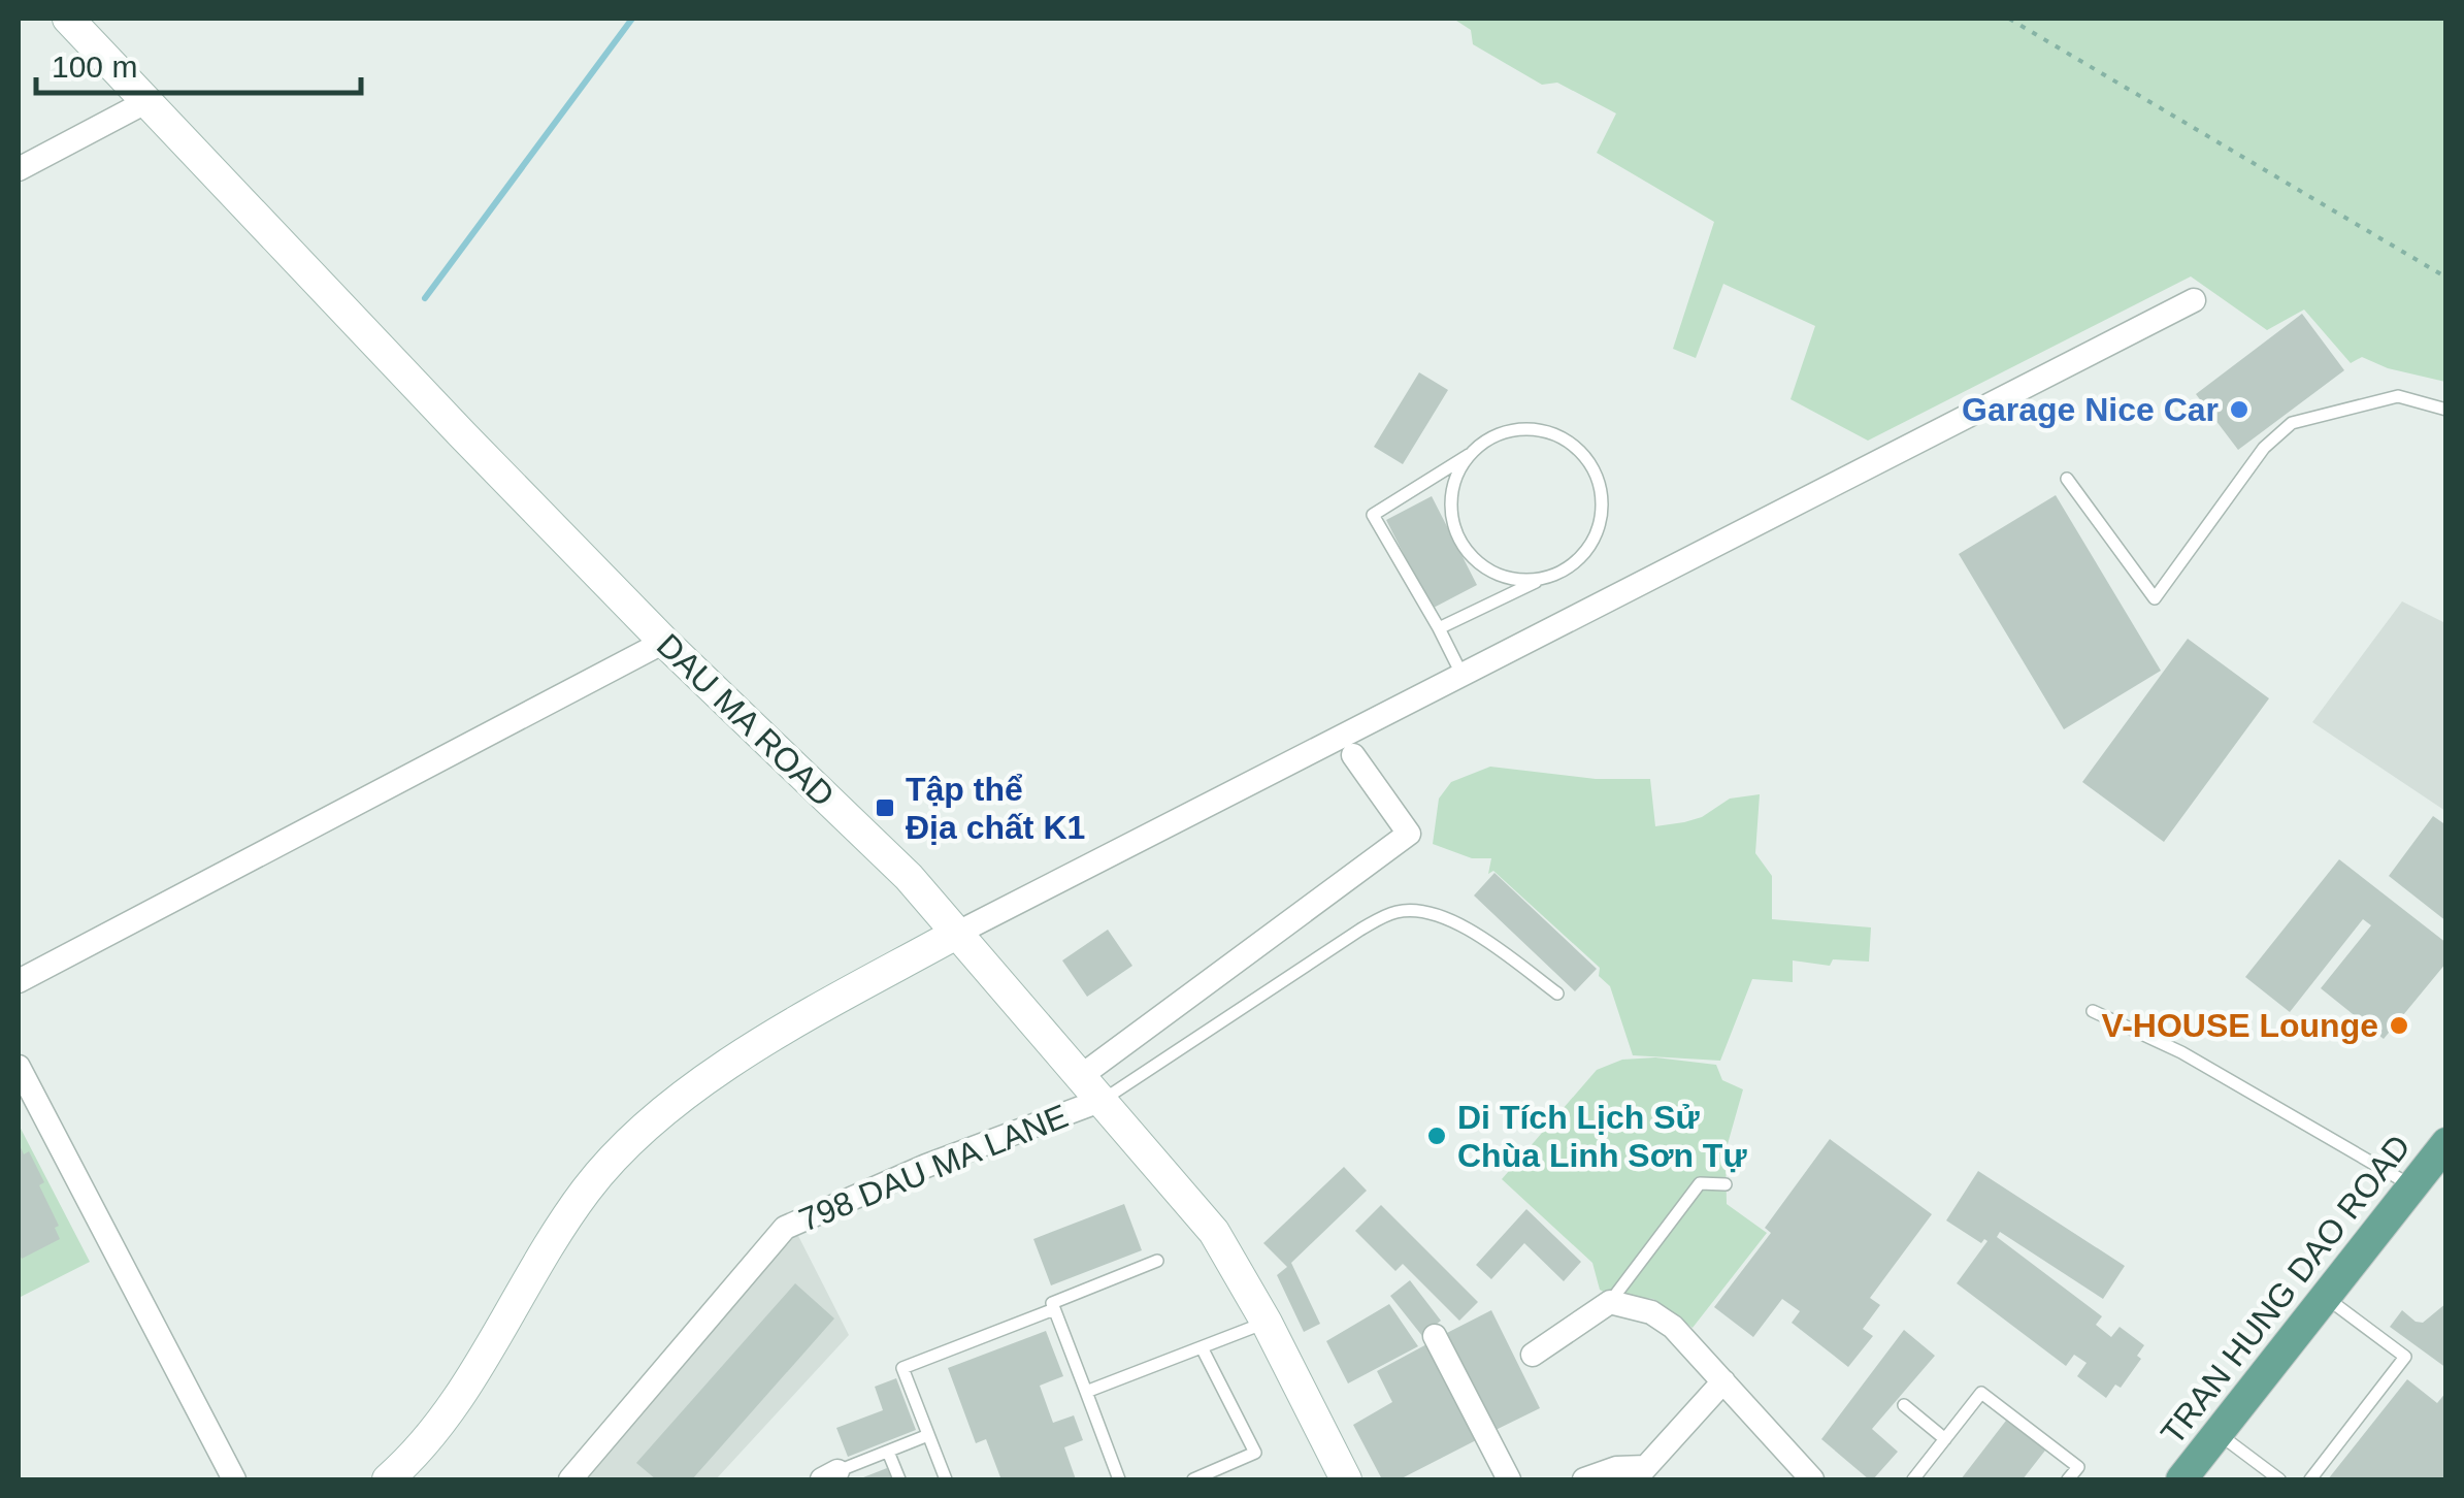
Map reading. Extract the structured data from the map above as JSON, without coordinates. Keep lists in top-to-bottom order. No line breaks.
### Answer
{"streets":{"main road":["TRAN HUNG DAO ROAD"],"street":["DAU MA ROAD","798 DAU MA LANE"]},"crossings":[["DAU MA ROAD","798 DAU MA LANE"]],"places":{"other":["Garage Nice Car","V-HOUSE Lounge","Di Tích Lịch Sử Chùa Linh Sơn Tự"],"transit":["Tập thể Địa chất K1"]},"scale_bar":"100 m"}
